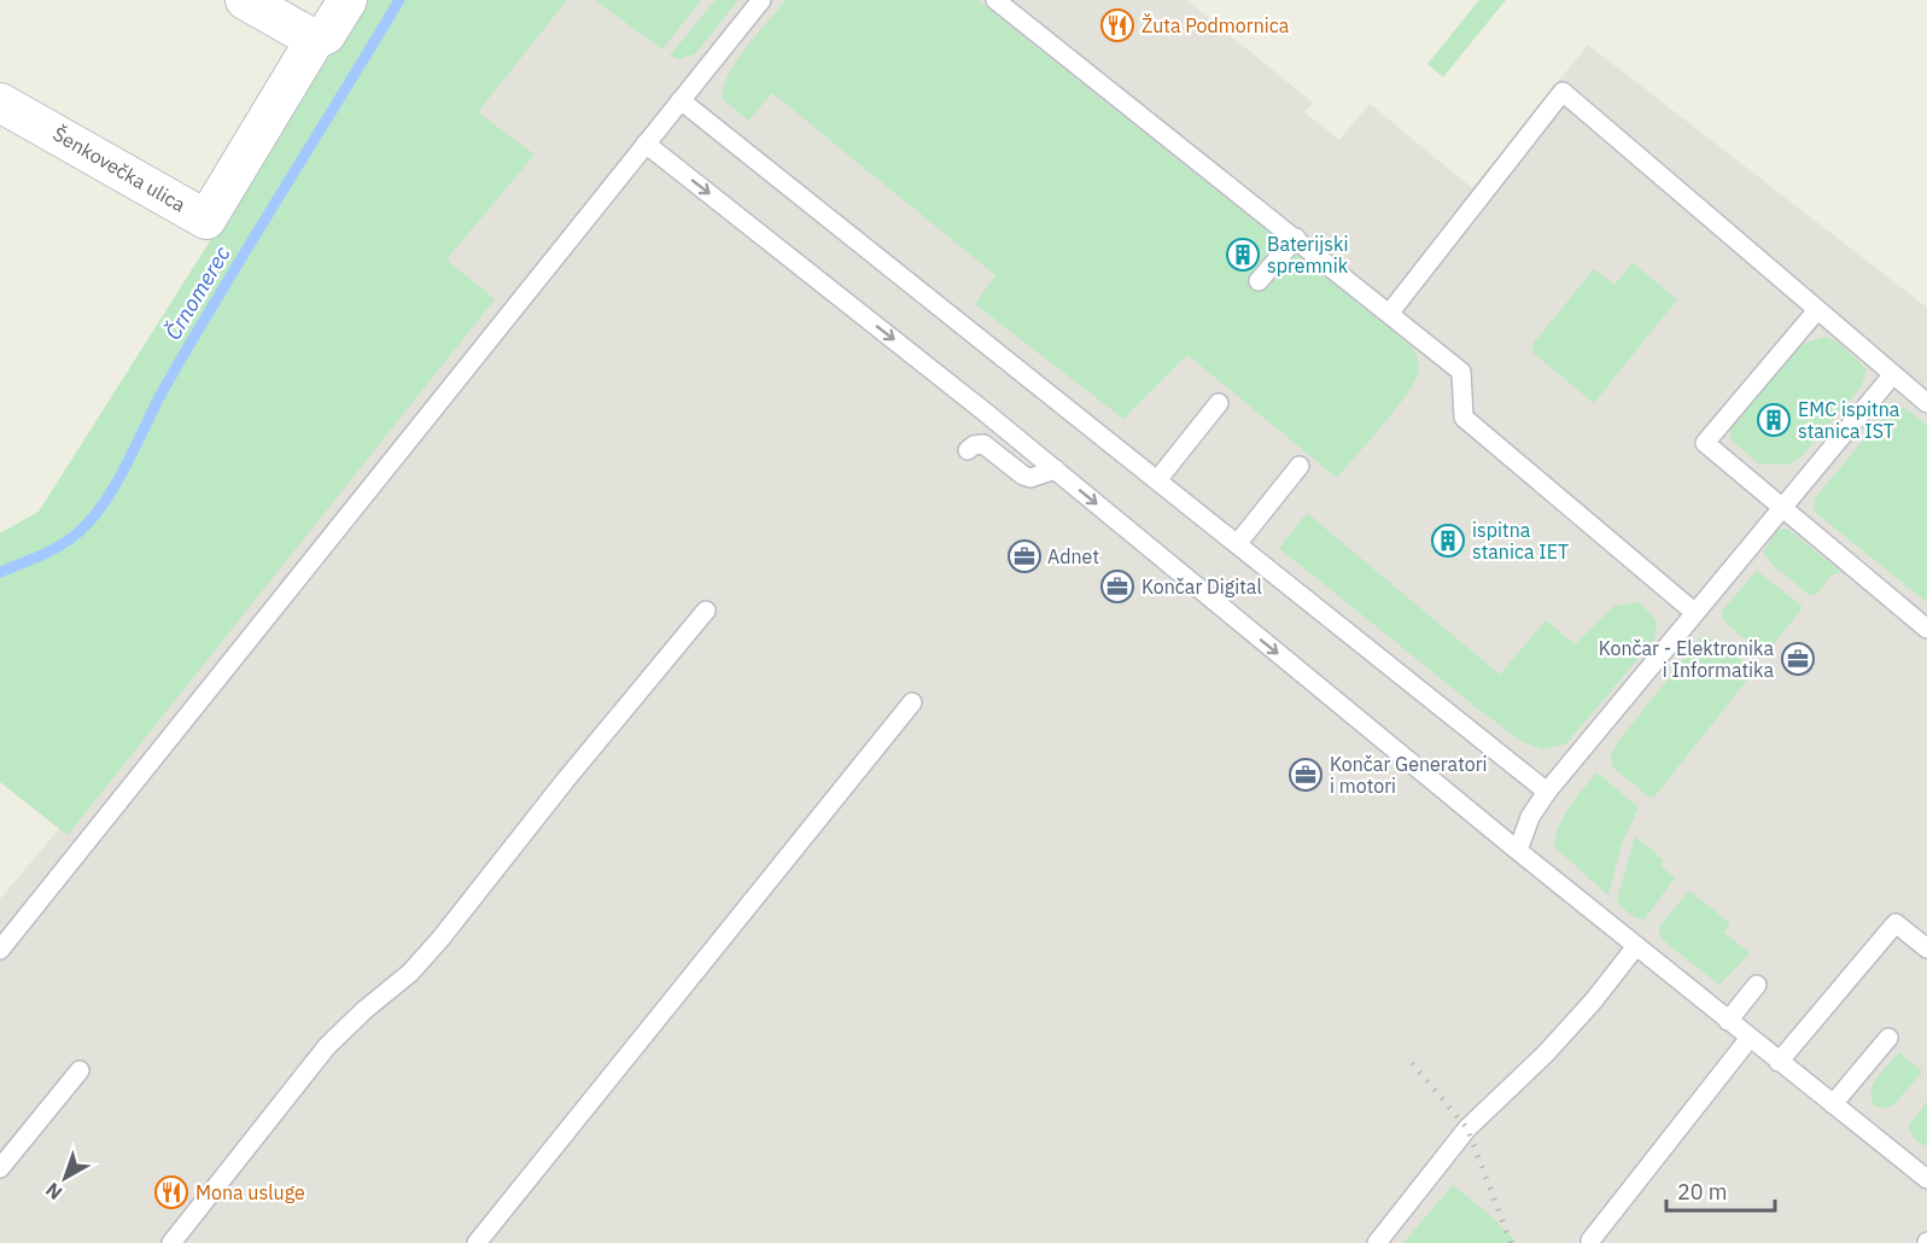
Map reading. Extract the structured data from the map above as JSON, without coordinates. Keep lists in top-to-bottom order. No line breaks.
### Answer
{"streets":{"street":["Šenkovečka ulica"]},"water":["Črnomerec"],"places":{"restaurant":["Žuta Podmornica","Mona usluge"],"building":["Baterijski spremnik","EMC ispitna stanica IST","ispitna stanica IET"],"office":["Adnet","Končar Digital","Končar - Elektronika i Informatika","Končar Generatori i motori"]},"scale_bar":"20 m","north":"bottom left"}
